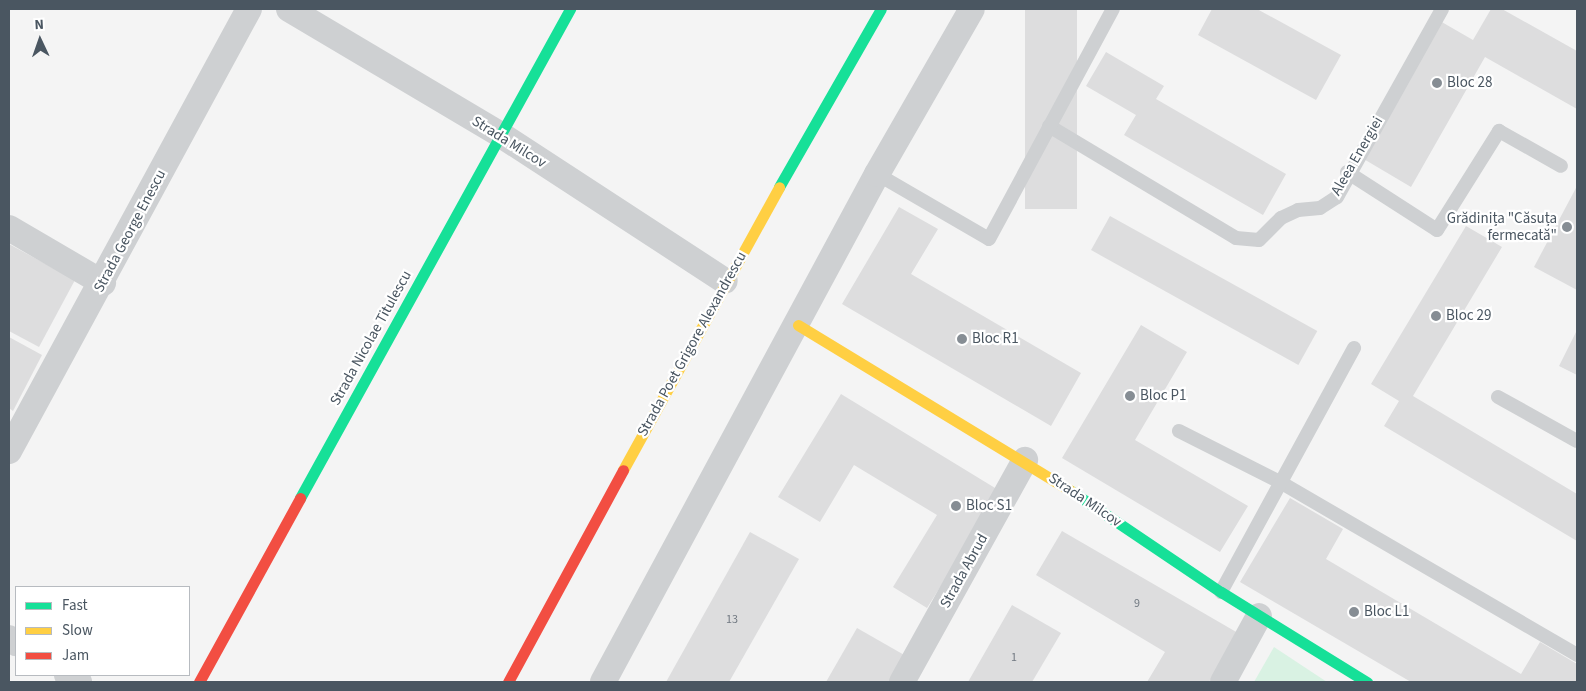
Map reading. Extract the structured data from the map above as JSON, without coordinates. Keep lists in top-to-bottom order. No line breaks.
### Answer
{"streets":{"street":["Strada Milcov","Strada George Enescu","Strada Nicolae Titulescu","Strada Poet Grigore Alexandrescu","Strada Abrud"],"lane":["Aleea Energiei"]},"crossings":[["Strada Milcov","Strada Nicolae Titulescu"],["Strada Milcov","Strada Poet Grigore Alexandrescu"],["Strada Milcov","Strada Abrud"]],"places":["Bloc 28","Grădinița \"Căsuța fermecată\"","Bloc 29","Bloc R1","Bloc P1","Bloc S1","Bloc L1"],"house_numbers":["9","13","1"],"legend":["Fast","Slow","Jam"],"north":"top"}
